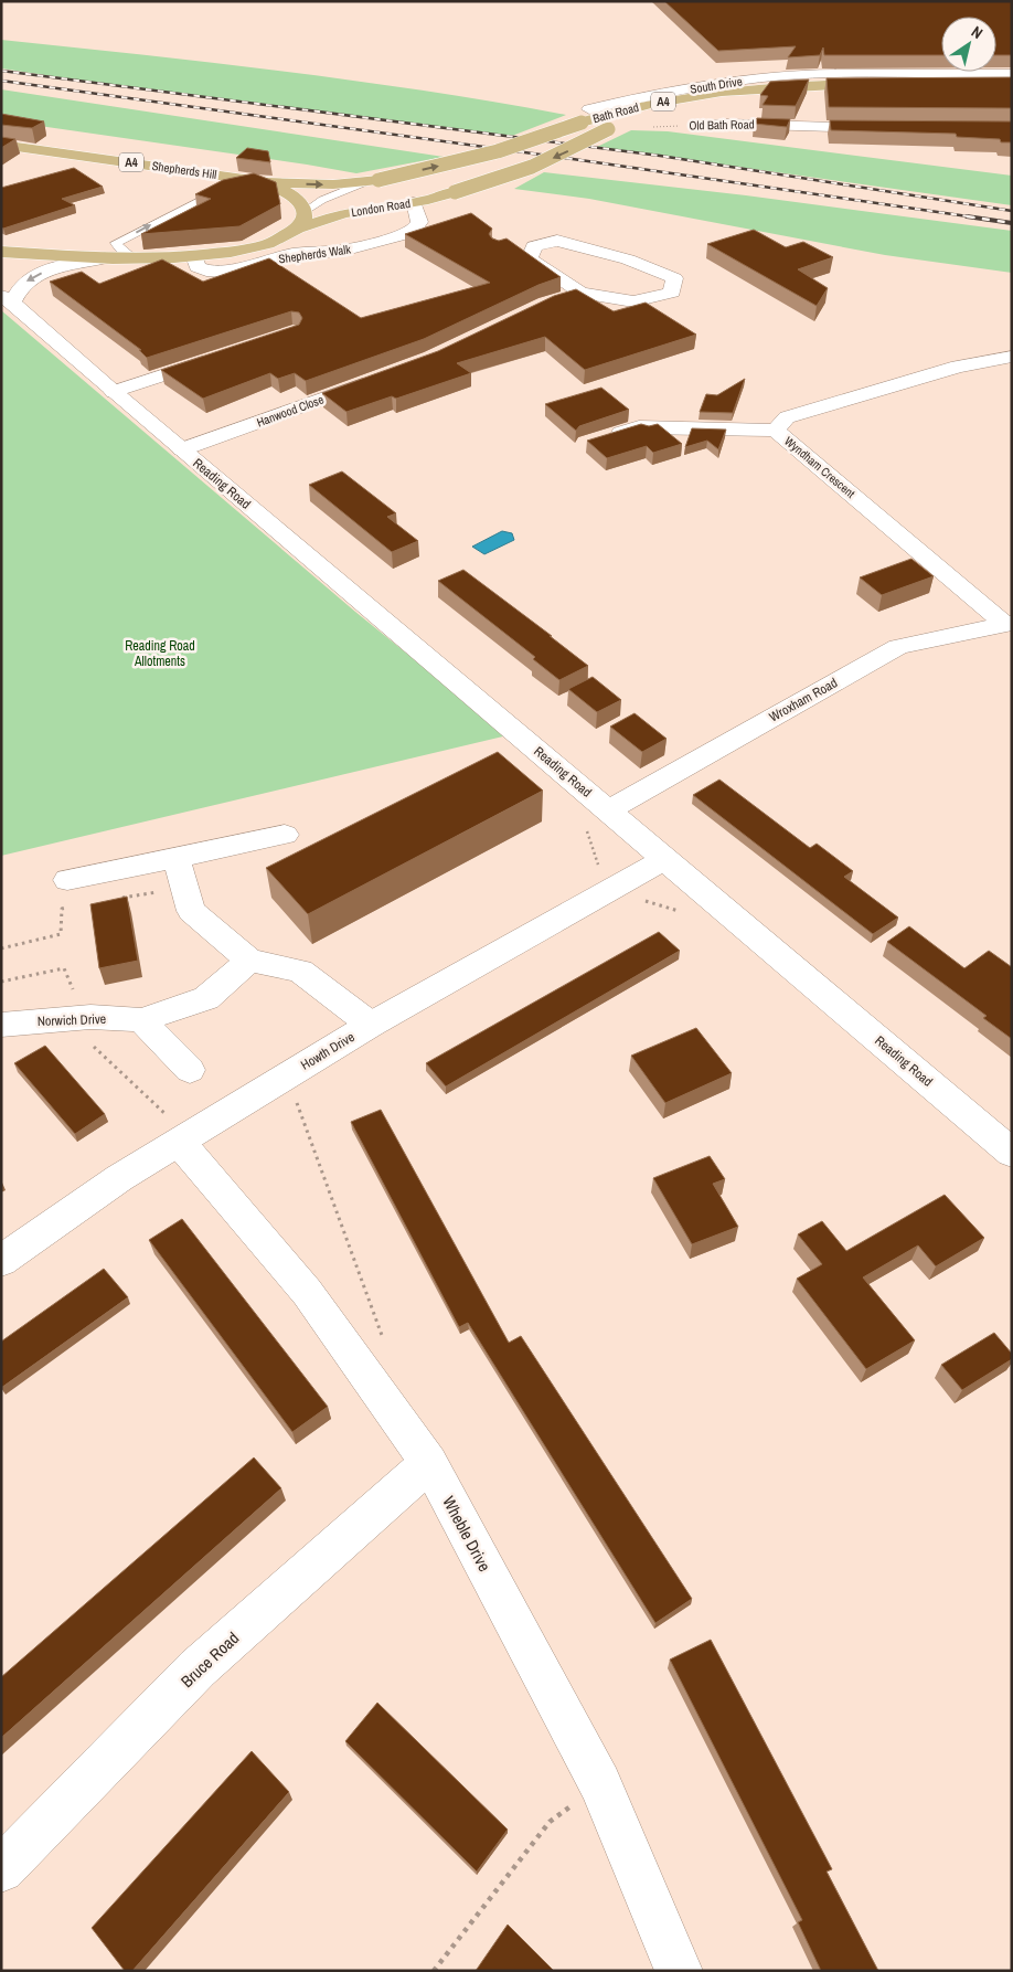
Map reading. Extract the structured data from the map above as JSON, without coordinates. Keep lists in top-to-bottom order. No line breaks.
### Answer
{"streets":{"main road":["A4","Bath Road","Shepherds Hill","London Road"],"street":["South Drive","Old Bath Road","Shepherds Walk","Hanwood Close","Wyndham Crescent","Reading Road","Wroxham Road","Norwich Drive","Howth Drive","Wheble Drive","Bruce Road"]},"crossings":[["South Drive","Bath Road"],["Bath Road","Shepherds Hill"],["Bath Road","London Road"],["London Road","Shepherds Walk"],["London Road","Reading Road"],["Hanwood Close","Reading Road"],["Wyndham Crescent","Wroxham Road"],["Reading Road","Wroxham Road"],["Reading Road","Howth Drive"],["Howth Drive","Wheble Drive"],["Wheble Drive","Bruce Road"]],"one_way":["Bath Road","London Road"],"parks":["Reading Road Allotments"],"north":"top right"}
